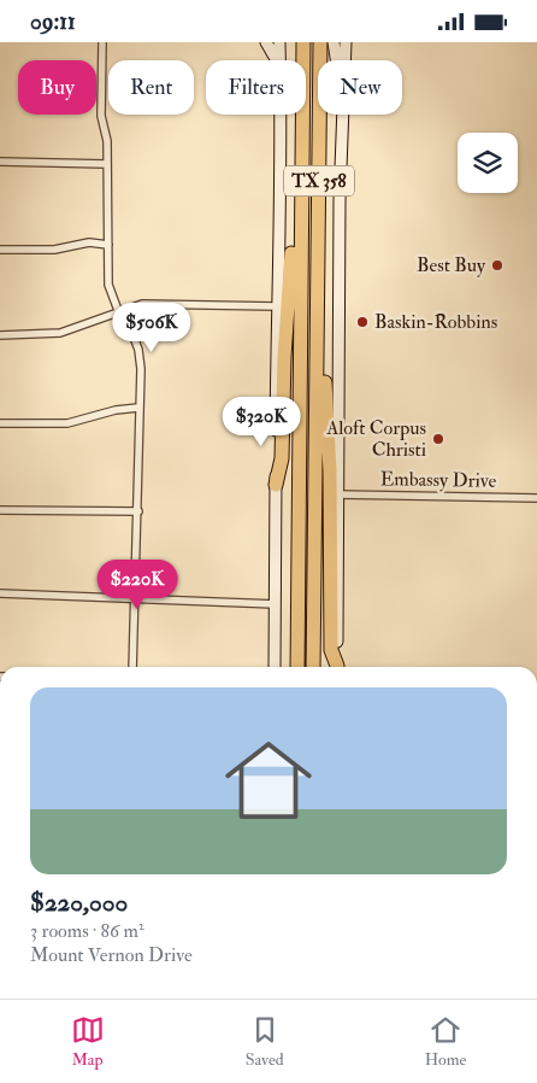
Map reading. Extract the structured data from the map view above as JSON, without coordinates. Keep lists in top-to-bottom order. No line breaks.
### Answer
{"streets":{"highway":["TX 358"],"street":["Embassy Drive"]},"places":["Best Buy","Baskin-Robbins","Aloft Corpus Christi"],"page":{"status":"09:11","chip":["Buy","Rent","Filters","New"],"price":["$506K","$320K","$220K"],"list":[{"name":"$220,000","note":"3 rooms · 86 m² · Mount Vernon Drive"}],"tabs":["Map","Saved","Home"]}}
